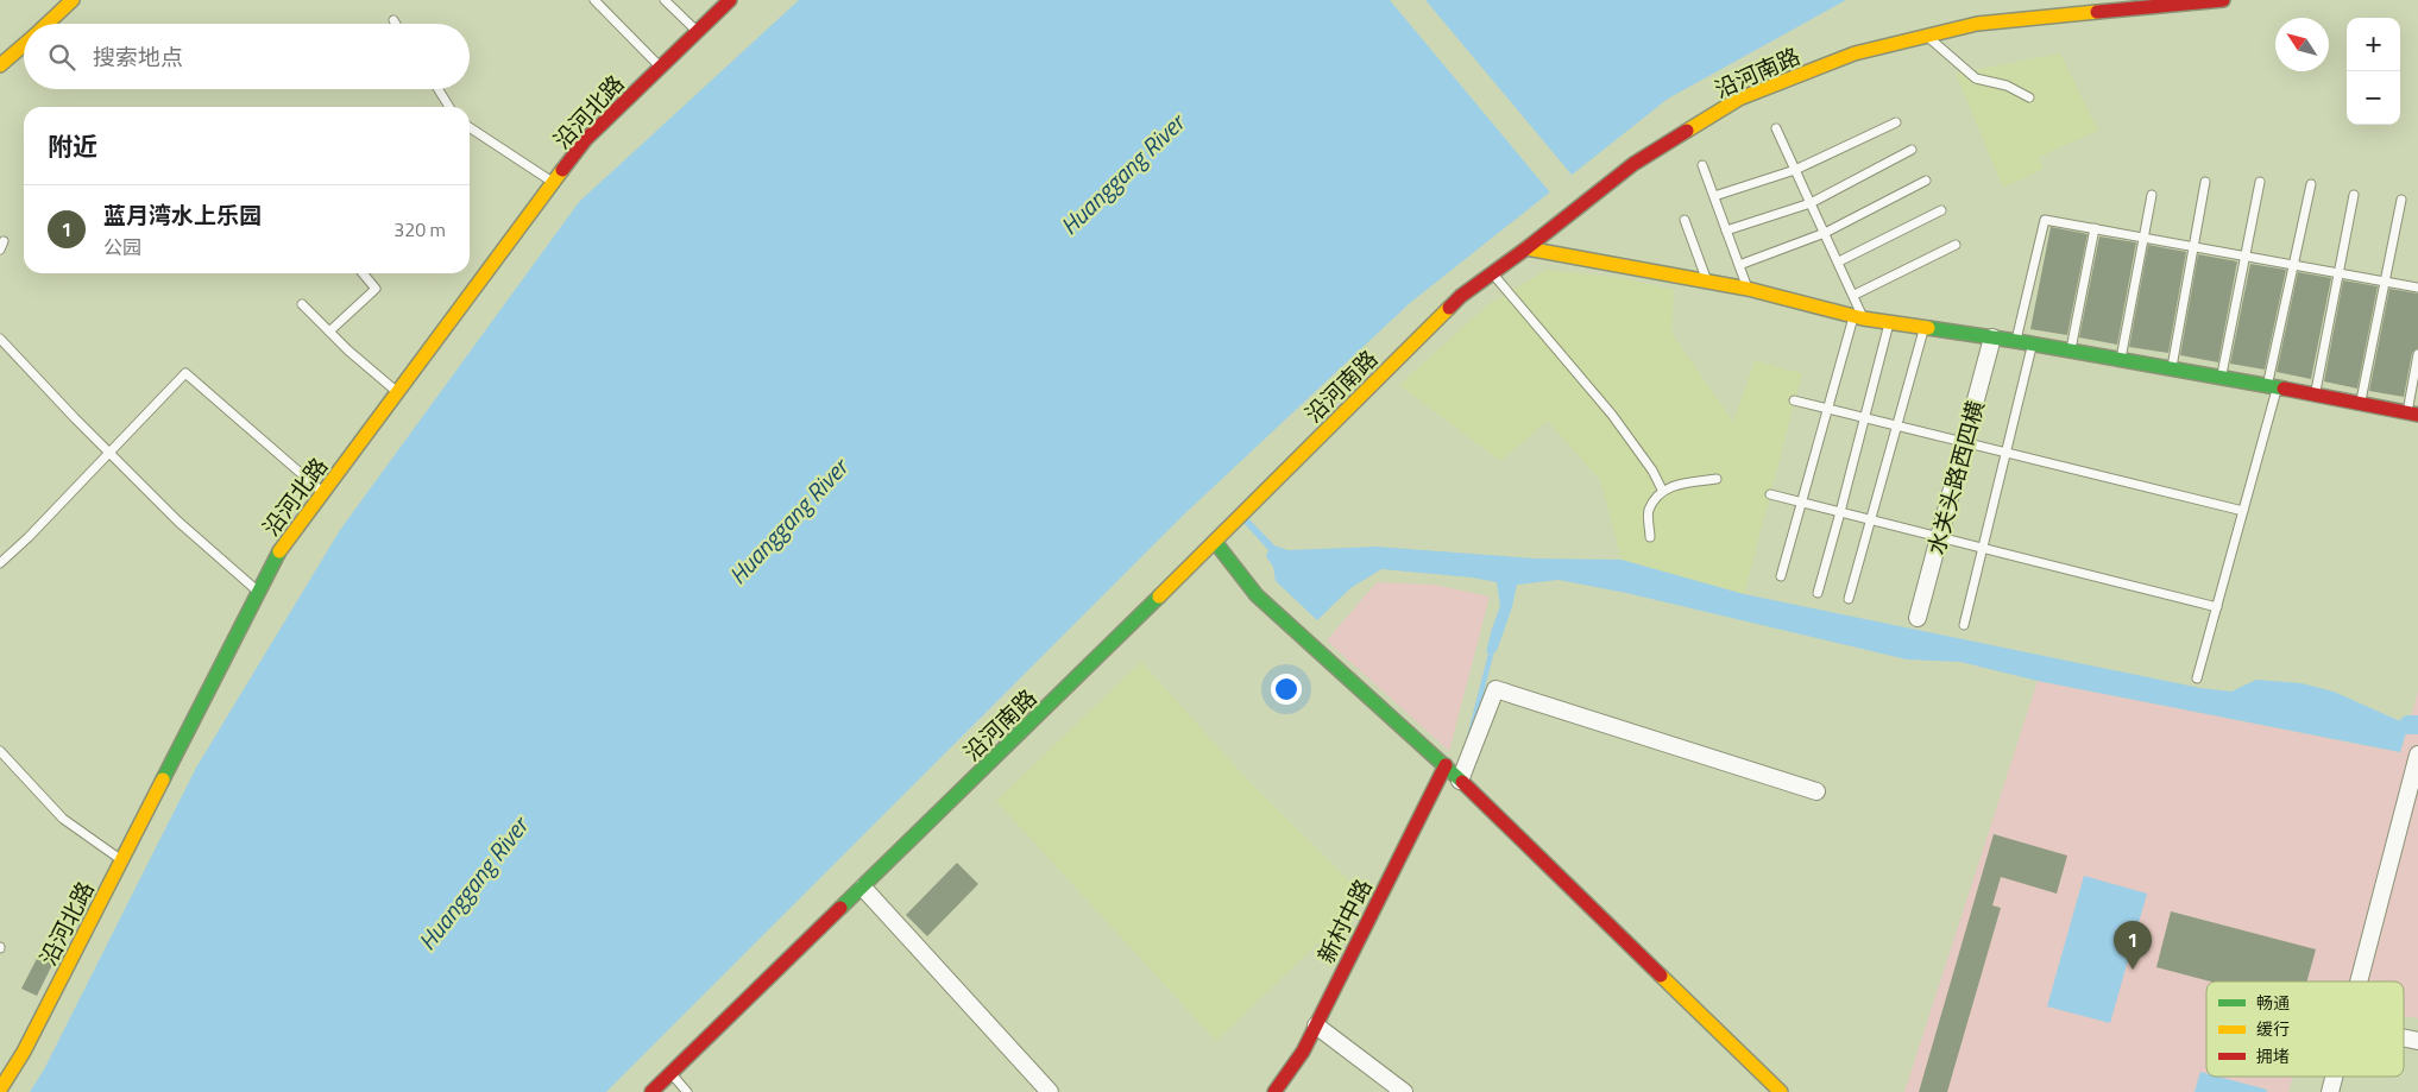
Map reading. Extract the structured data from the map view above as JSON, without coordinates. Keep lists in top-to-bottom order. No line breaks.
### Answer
{"streets":{"street":["沿河南路","沿河北路","水关头路西四横","新村中路"]},"water":["Huanggang River"],"legend":["畅通","缓行","拥堵"],"north":"top left","page":{"map_buttons":["+","−"],"search":"搜索地点","heading":"附近","list":[{"mark":"1","name":"蓝月湾水上乐园","note":"公园","value":"320 m"}],"pins":"1"}}
